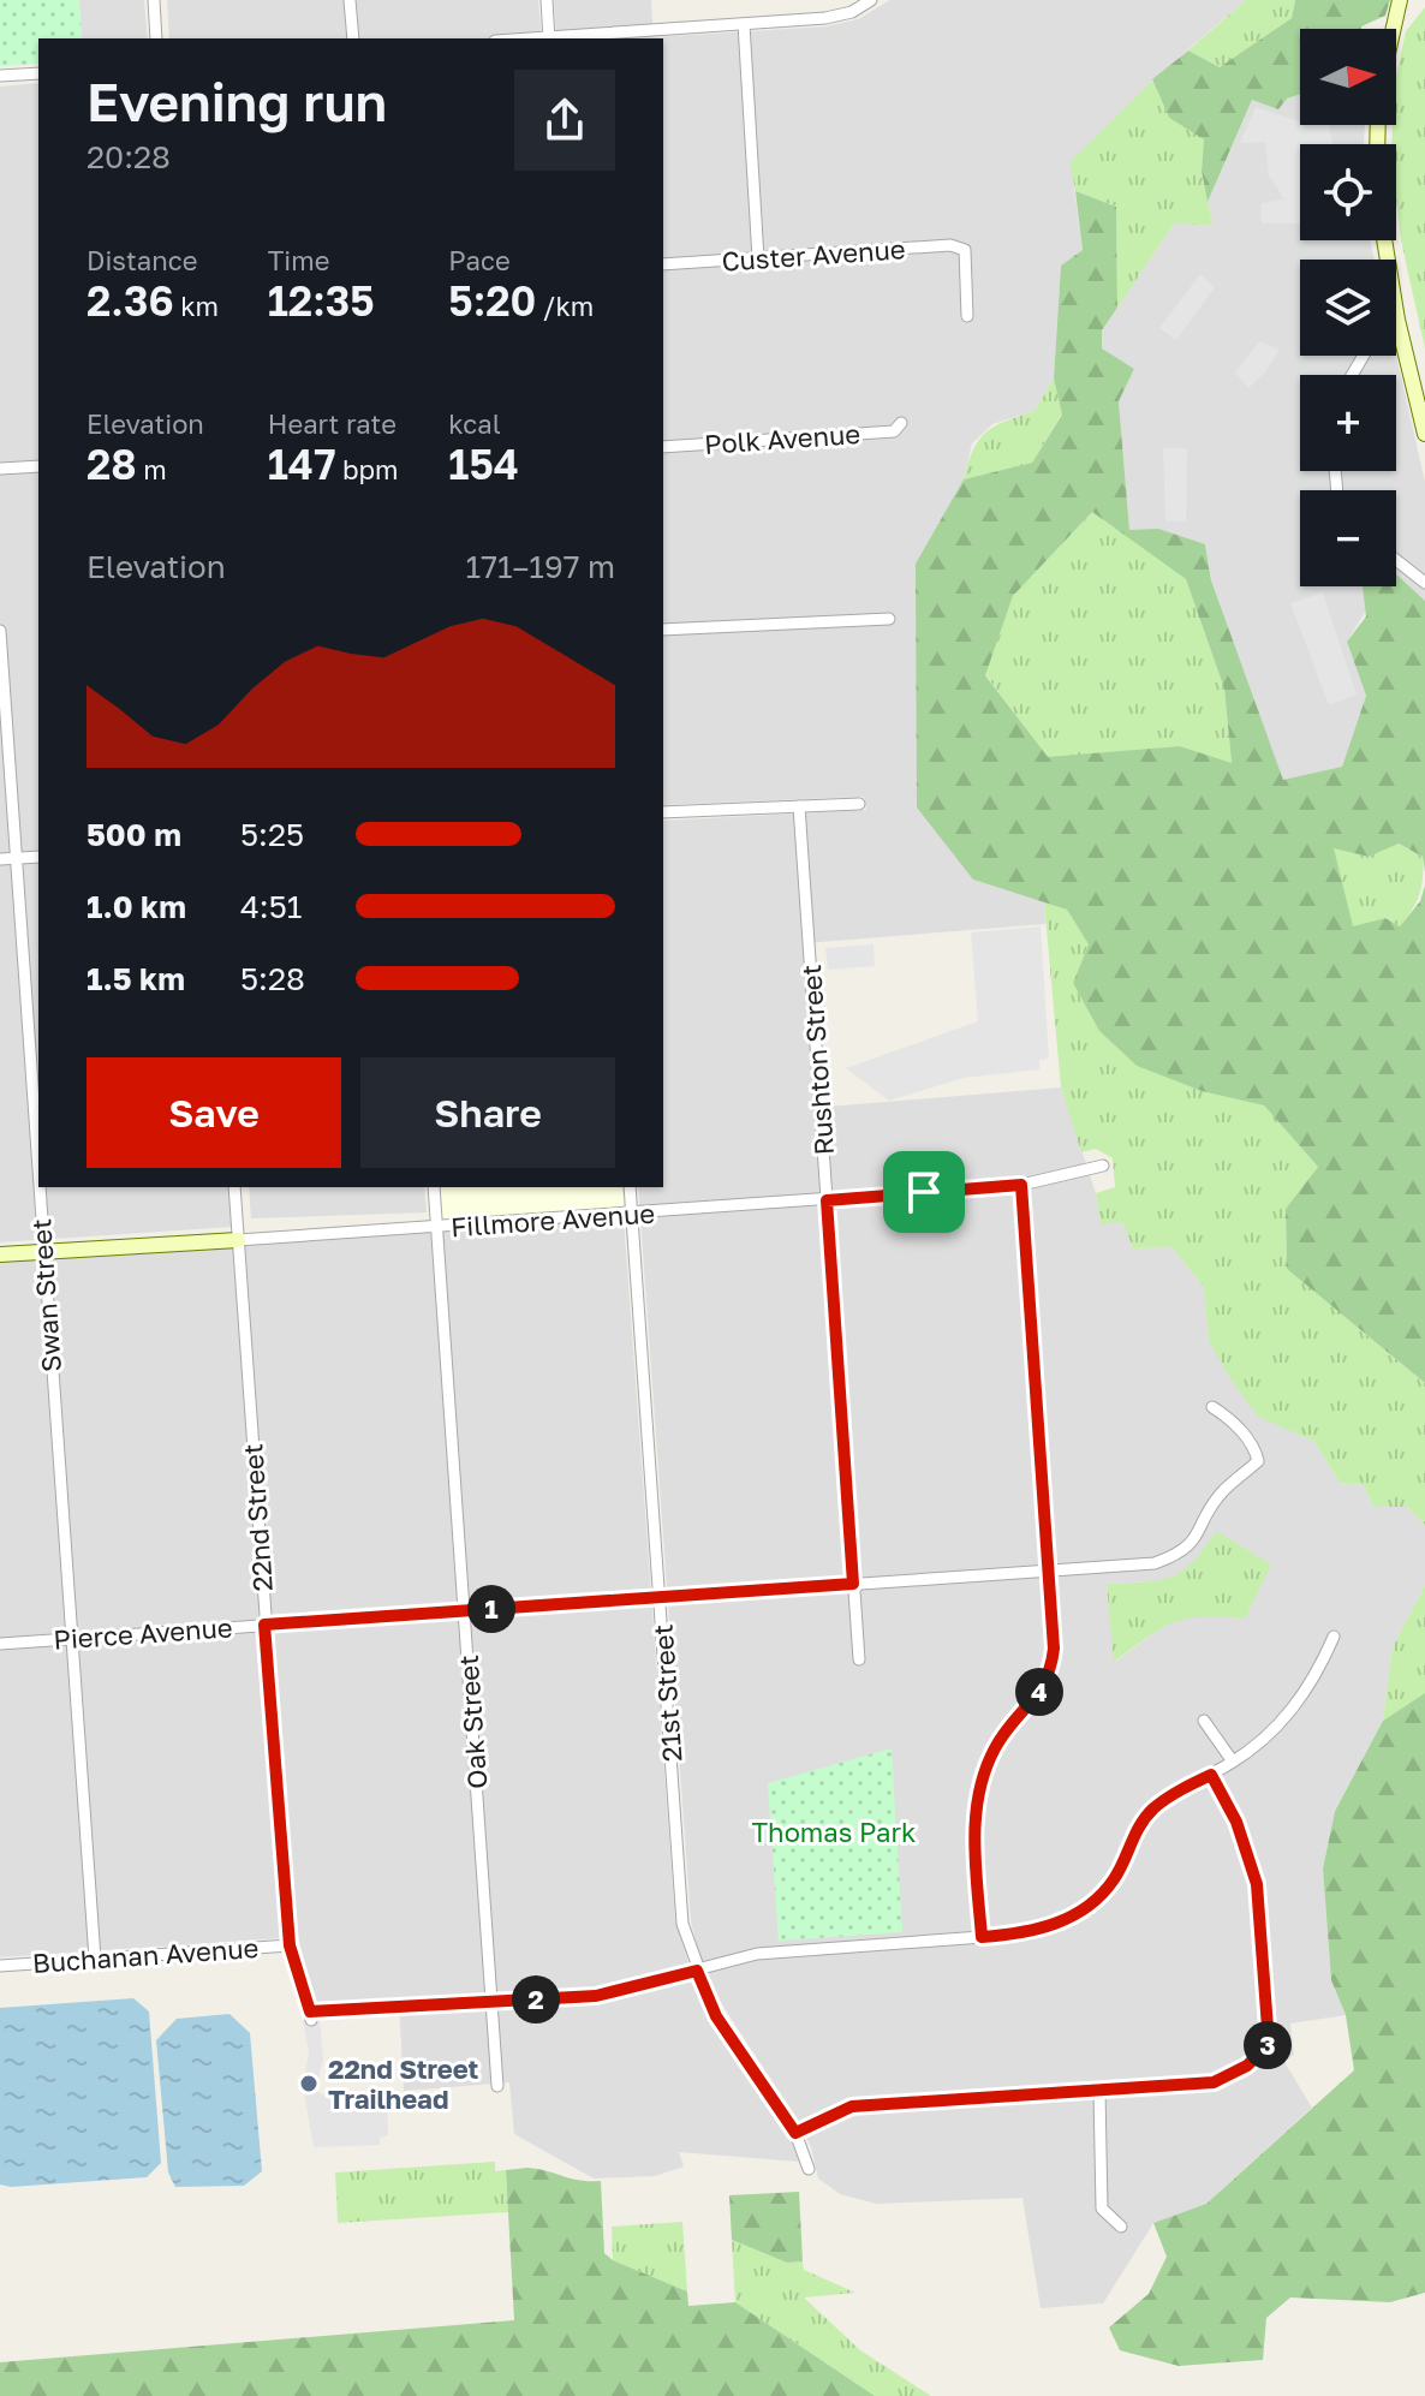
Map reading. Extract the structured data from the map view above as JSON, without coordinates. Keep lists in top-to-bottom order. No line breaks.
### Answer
{"streets":{"street":["Custer Avenue","Polk Avenue","Rushton Street","Fillmore Avenue","Swan Street","22nd Street","Pierce Avenue","21st Street","Oak Street","Buchanan Avenue"]},"crossings":[["Rushton Street","Fillmore Avenue"],["Rushton Street","Pierce Avenue"],["Fillmore Avenue","Swan Street"],["Fillmore Avenue","22nd Street"],["Fillmore Avenue","21st Street"],["Fillmore Avenue","Oak Street"],["Swan Street","Pierce Avenue"],["Swan Street","Buchanan Avenue"],["22nd Street","Pierce Avenue"],["22nd Street","Oak Street"],["22nd Street","Buchanan Avenue"],["Pierce Avenue","21st Street"],["Pierce Avenue","Oak Street"]],"parks":["Thomas Park"],"places":["22nd Street Trailhead"],"north":"right","page":{"map_buttons":["+","−"],"heading":["Evening run","20:28"],"stats":[["Distance","2.36 km"],["Time","12:35"],["Pace","5:20 /km"],["Elevation","28 m"],["Heart rate","147 bpm"],["kcal","154"]],"chart":["Elevation","171–197 m"],"list":[{"name":"500 m","note":"5:25"},{"name":"1.0 km","note":"4:51"},{"name":"1.5 km","note":"5:28"}],"buttons":["Save","Share"],"pins":["1","4","2","3"]}}
